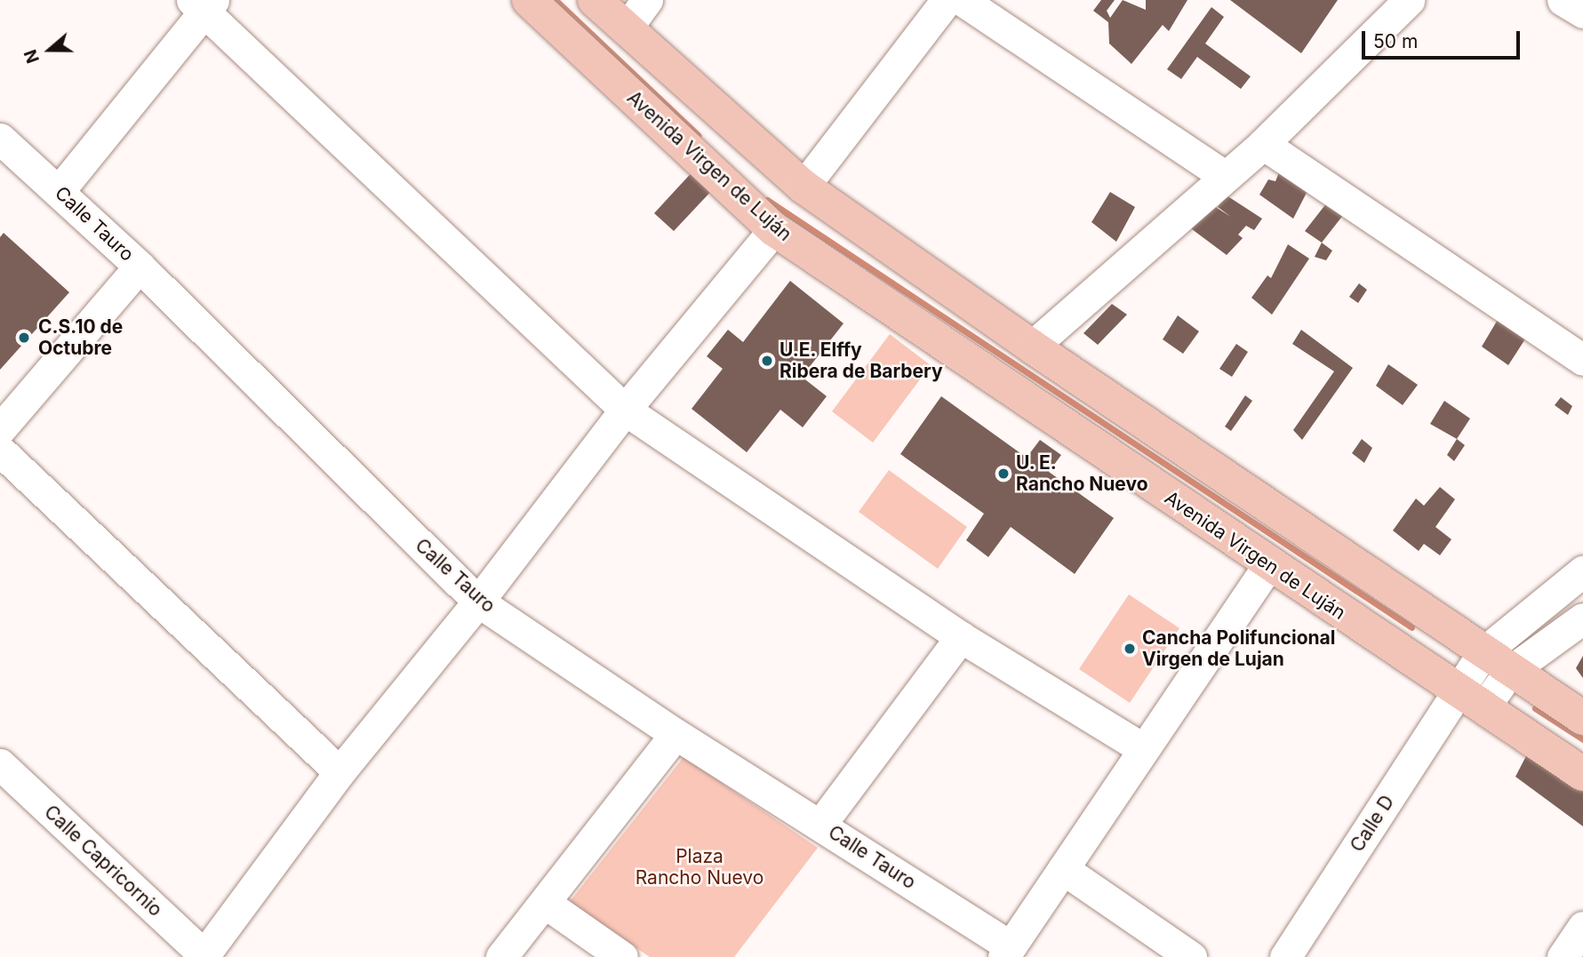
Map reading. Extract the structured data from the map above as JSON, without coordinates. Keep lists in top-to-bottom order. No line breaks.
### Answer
{"streets":{"main road":["Avenida Virgen de Luján"],"street":["Calle Tauro","Calle D","Calle Capricornio"]},"crossings":[["Avenida Virgen de Luján","Calle D"]],"parks":["Plaza Rancho Nuevo"],"places":["C.S.10 de Octubre","U.E. Elffy Ribera de Barbery","U. E. Rancho Nuevo","Cancha Polifuncional Virgen de Lujan"],"scale_bar":"50 m","north":"left"}
